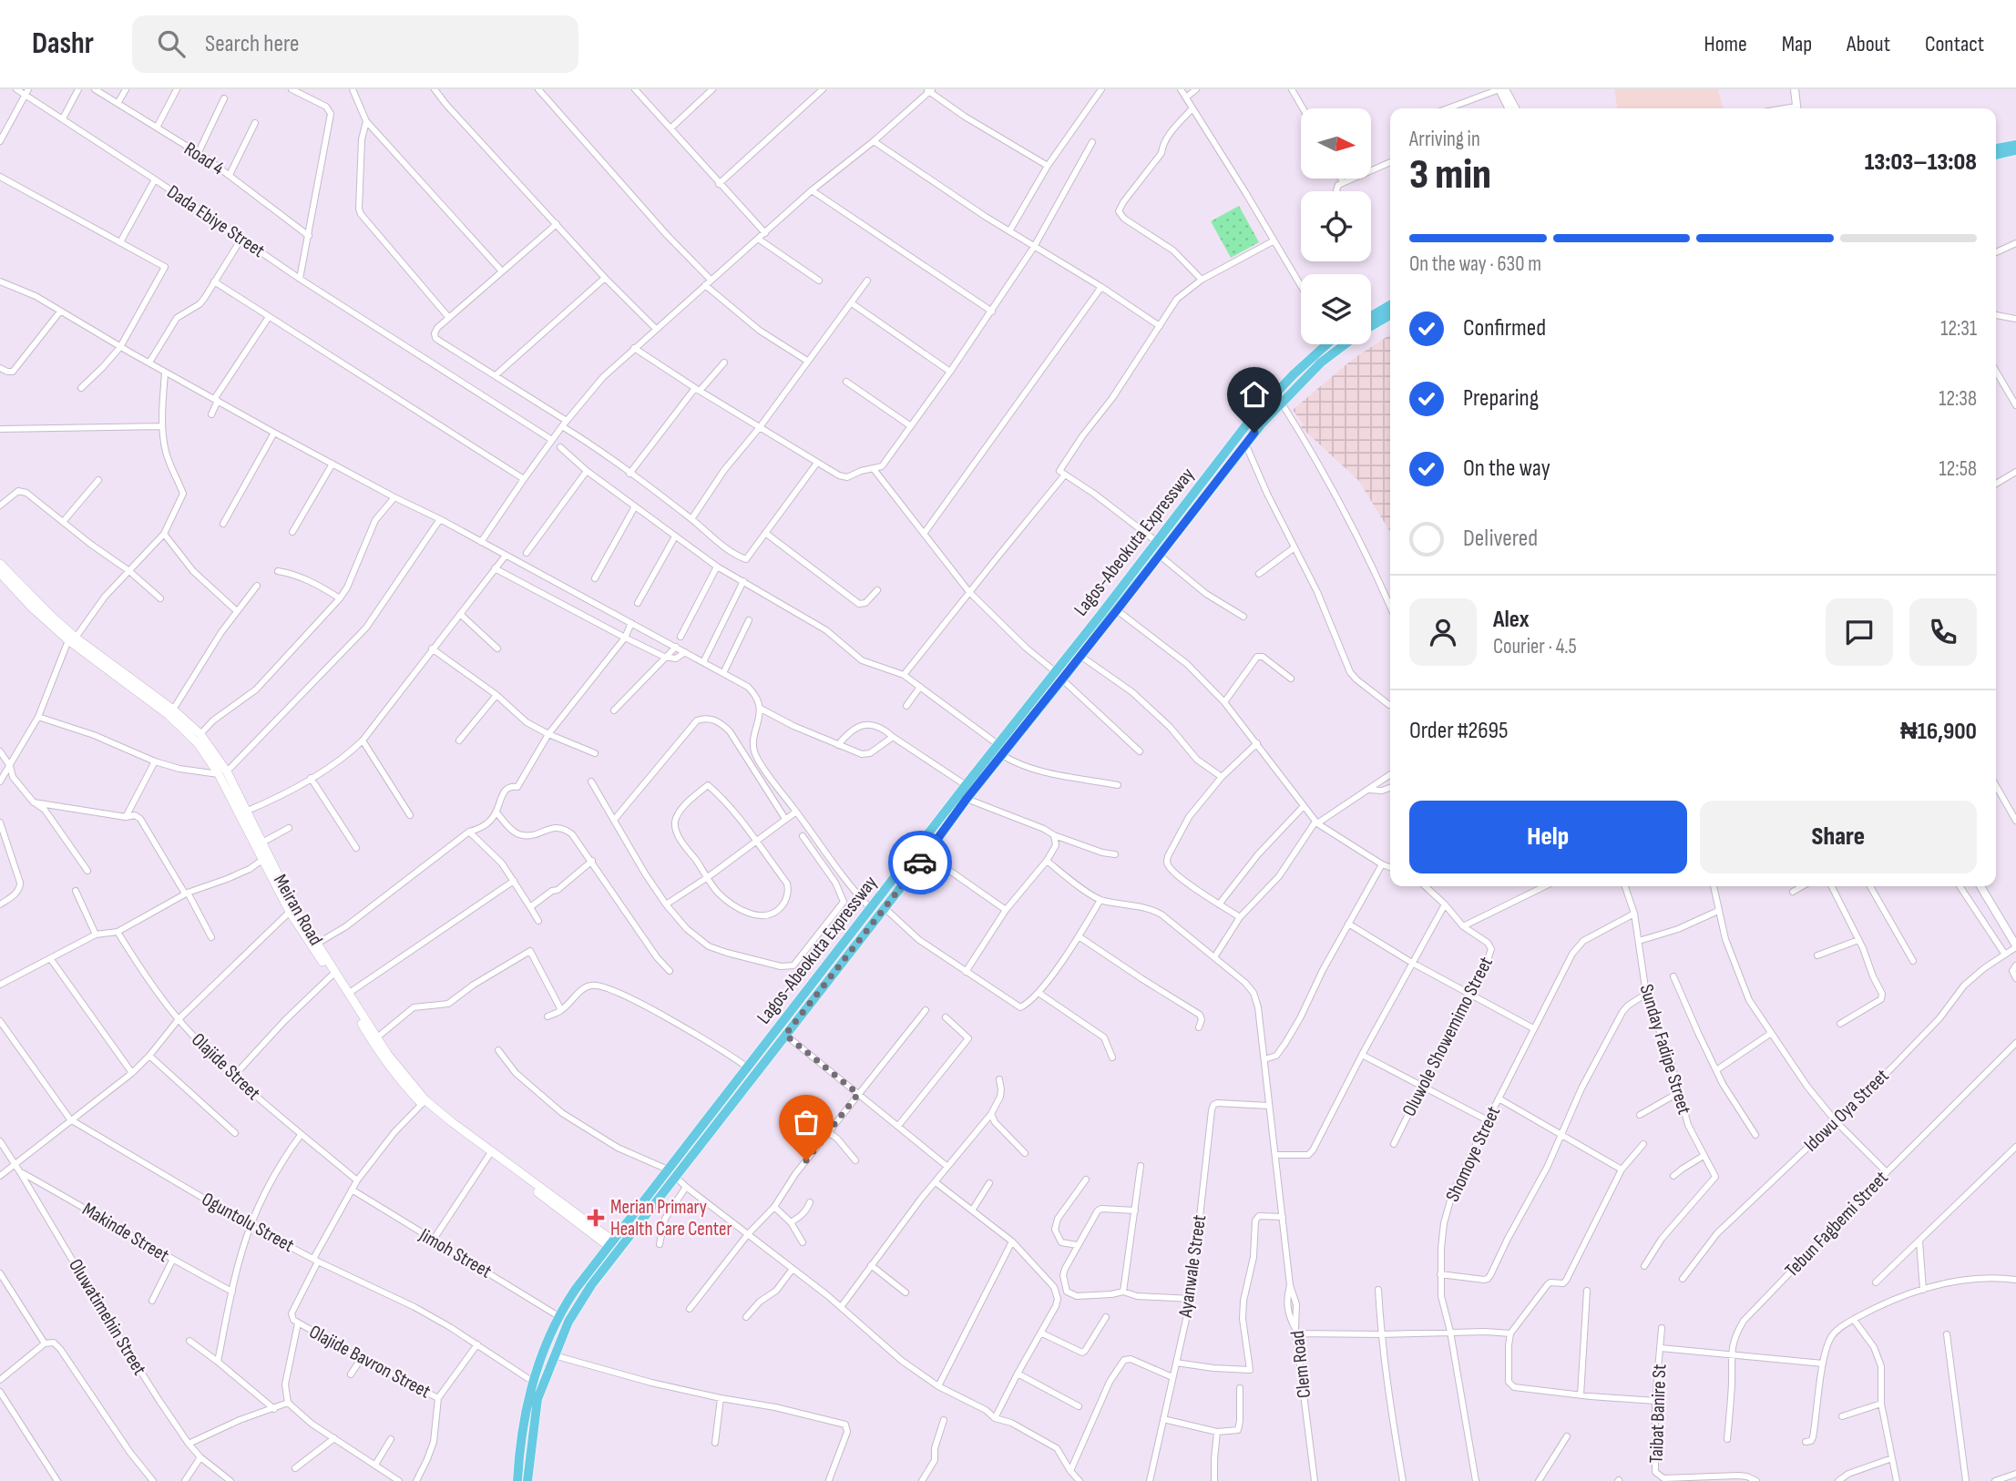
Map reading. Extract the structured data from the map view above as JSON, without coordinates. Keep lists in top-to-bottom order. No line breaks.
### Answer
{"streets":{"highway":["Lagos-Abeokuta Expressway"],"main road":["Meiran Road"],"street":["Road 4","Dada Ebiye Street","Oluwole Showemimo Street","Sunday Fadipe Street","Olajide Street","Idowu Oya Street","Shomoye Street","Oguntolu Street","Tebun Fagbemi Street","Makinde Street","Jimoh Street","Ayanwale Street","Oluwatimehin Street","Olajide Bavron Street","Clem Road","Taibat Banire St"]},"crossings":[["Lagos-Abeokuta Expressway","Meiran Road"],["Lagos-Abeokuta Expressway","Oguntolu Street"],["Lagos-Abeokuta Expressway","Jimoh Street"],["Sunday Fadipe Street","Shomoye Street"],["Oguntolu Street","Olajide Bavron Street"],["Makinde Street","Oluwatimehin Street"],["Ayanwale Street","Clem Road"]],"places":{"health":["Merian Primary Health Care Center"]},"north":"right","page":{"header":"Dashr","search":"Search here","nav":["Home","Map","About","Contact"],"heading":["3 min","Arriving in","13:03–13:08"],"panel":["Alex","Courier · 4.5","Order #2695","₦16,900"],"bar":"On the way · 630 m","list":[["Confirmed","12:31"],["Preparing","12:38"],["On the way","12:58"],"Delivered"],"buttons":["Help","Share"]}}
